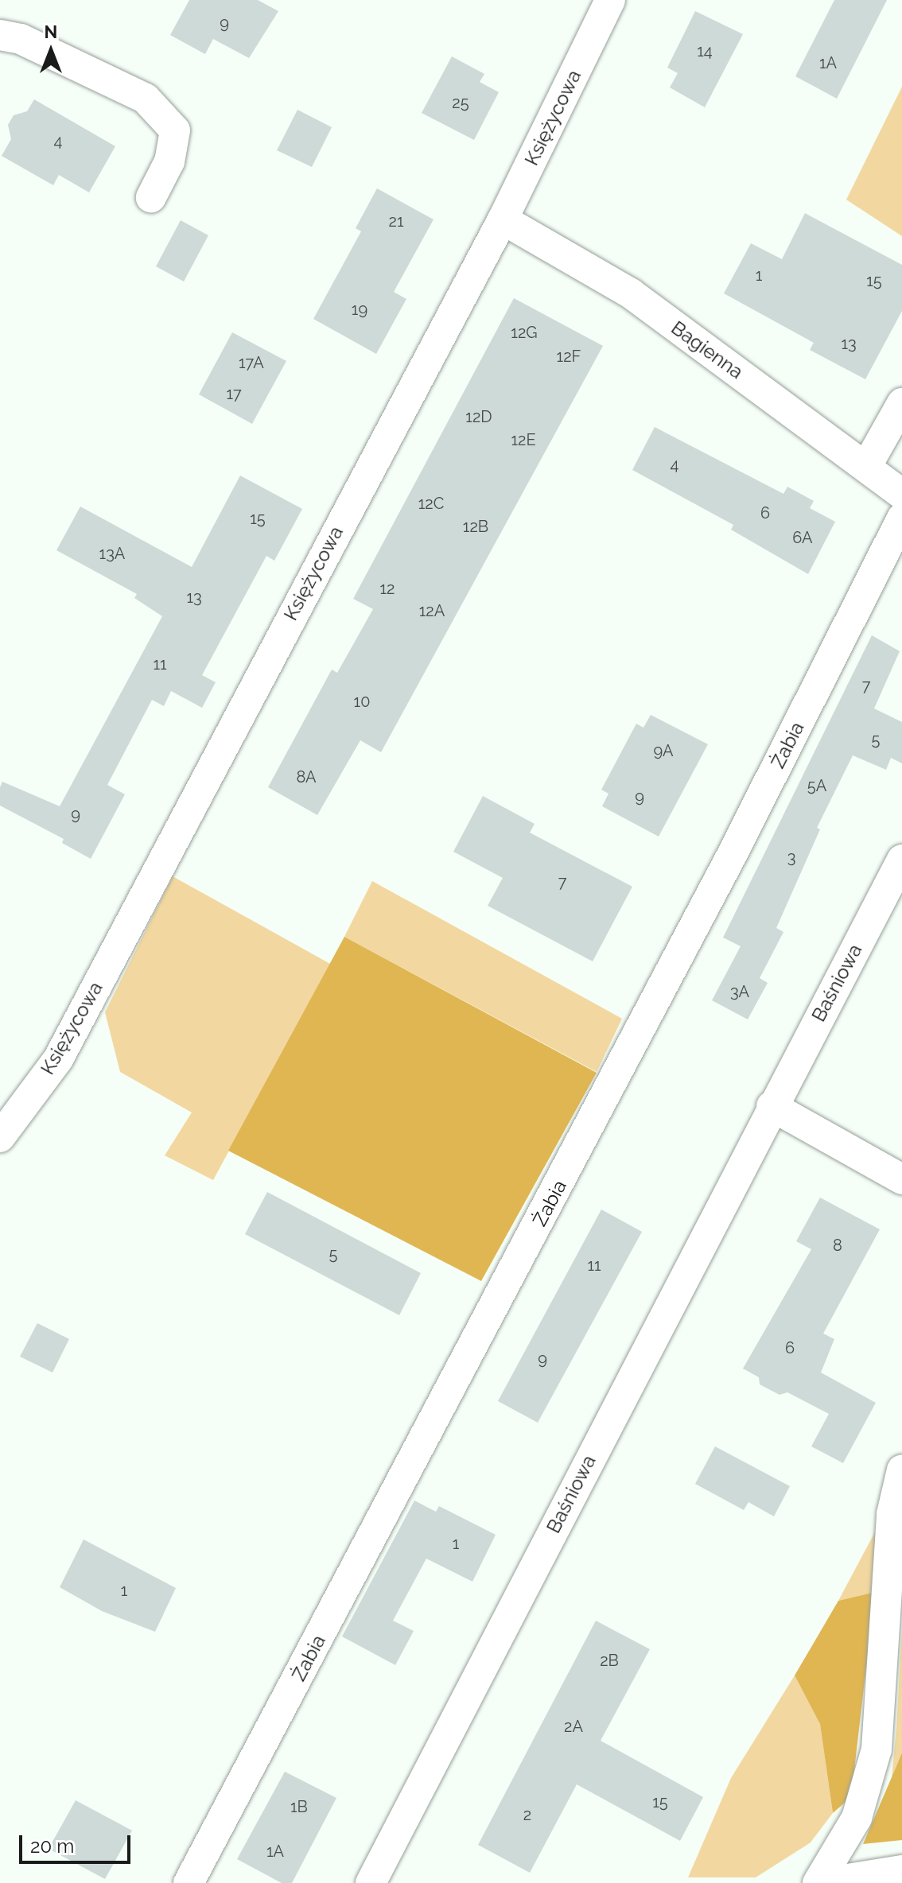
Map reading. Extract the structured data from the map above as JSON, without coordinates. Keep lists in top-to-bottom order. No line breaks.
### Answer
{"streets":{"street":["Księżycowa","Bagienna","Żabia","Baśniowa"]},"crossings":[["Księżycowa","Bagienna"]],"house_numbers":["9","14","1A","25","4","21","1","15","19","12G","13","12F","17A","17","12D","12E","4","12C","6","15","12B","6A","13A","12","13","12A","11","7","10","5","9A","8A","5A","9","9","3","7","3A","8","5","11","6","9","1","1","2B","2A","15","1B","2","1A"],"scale_bar":"20 m","north":"top"}
